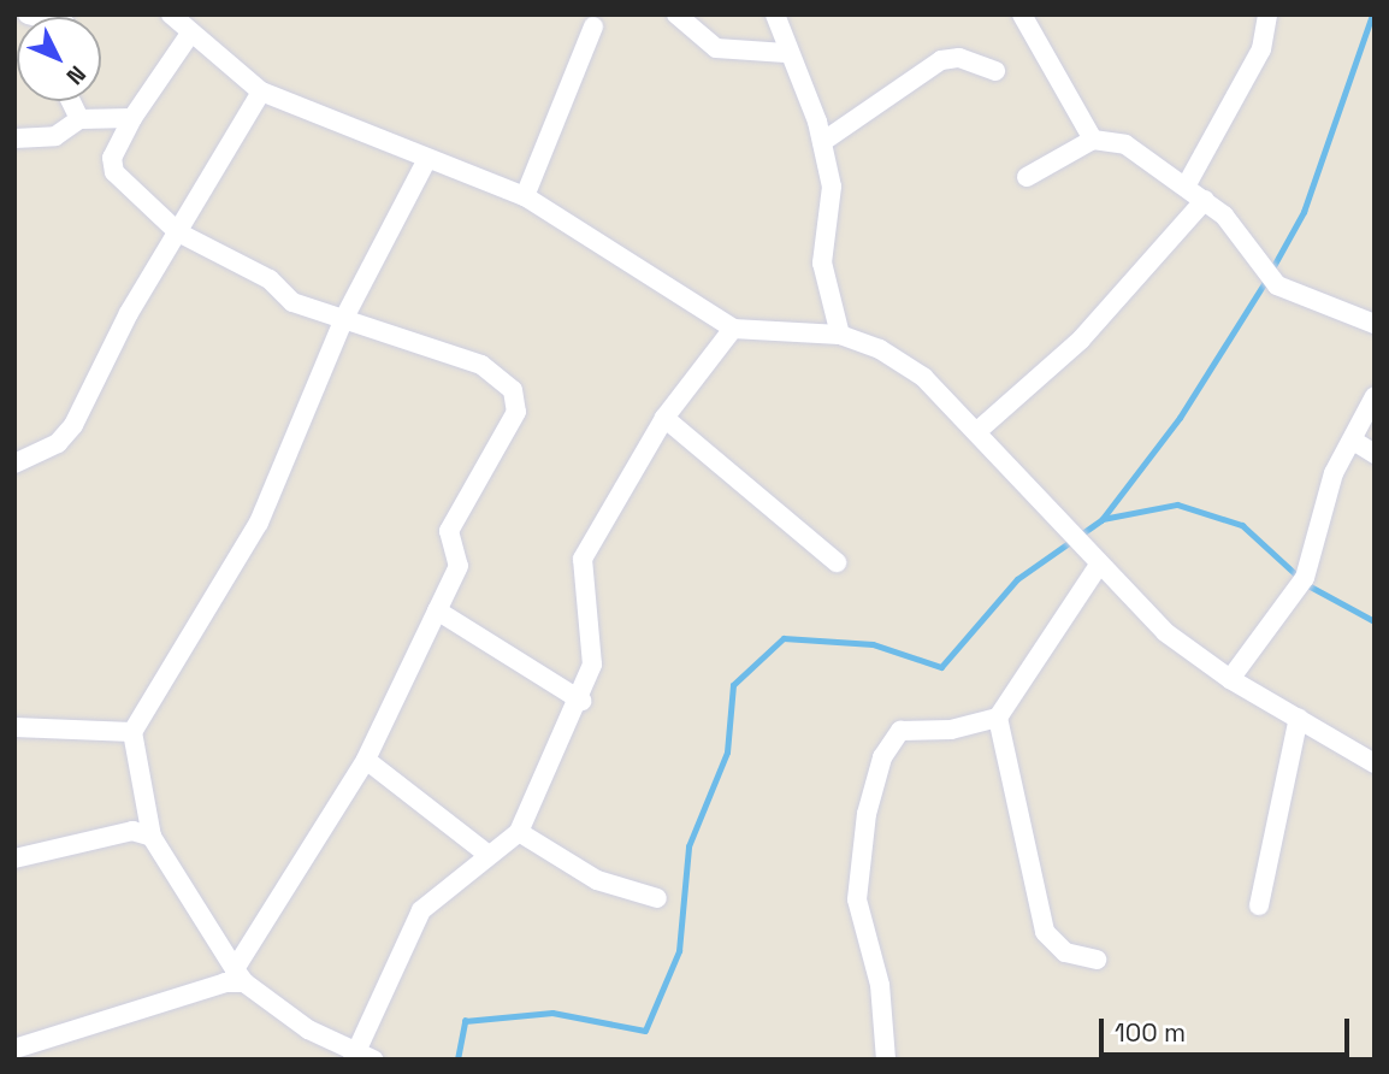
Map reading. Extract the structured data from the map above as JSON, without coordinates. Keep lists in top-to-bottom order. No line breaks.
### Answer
{"scale_bar":"100 m","north":"bottom right"}
